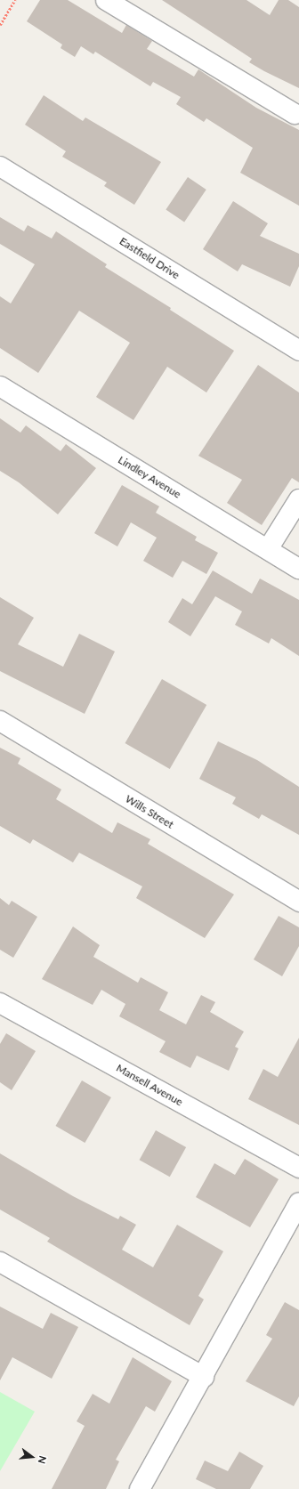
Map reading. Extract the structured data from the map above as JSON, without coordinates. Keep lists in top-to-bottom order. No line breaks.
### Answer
{"streets":{"street":["Eastfield Drive","Lindley Avenue","Wills Street","Mansell Avenue"]},"north":"right"}
